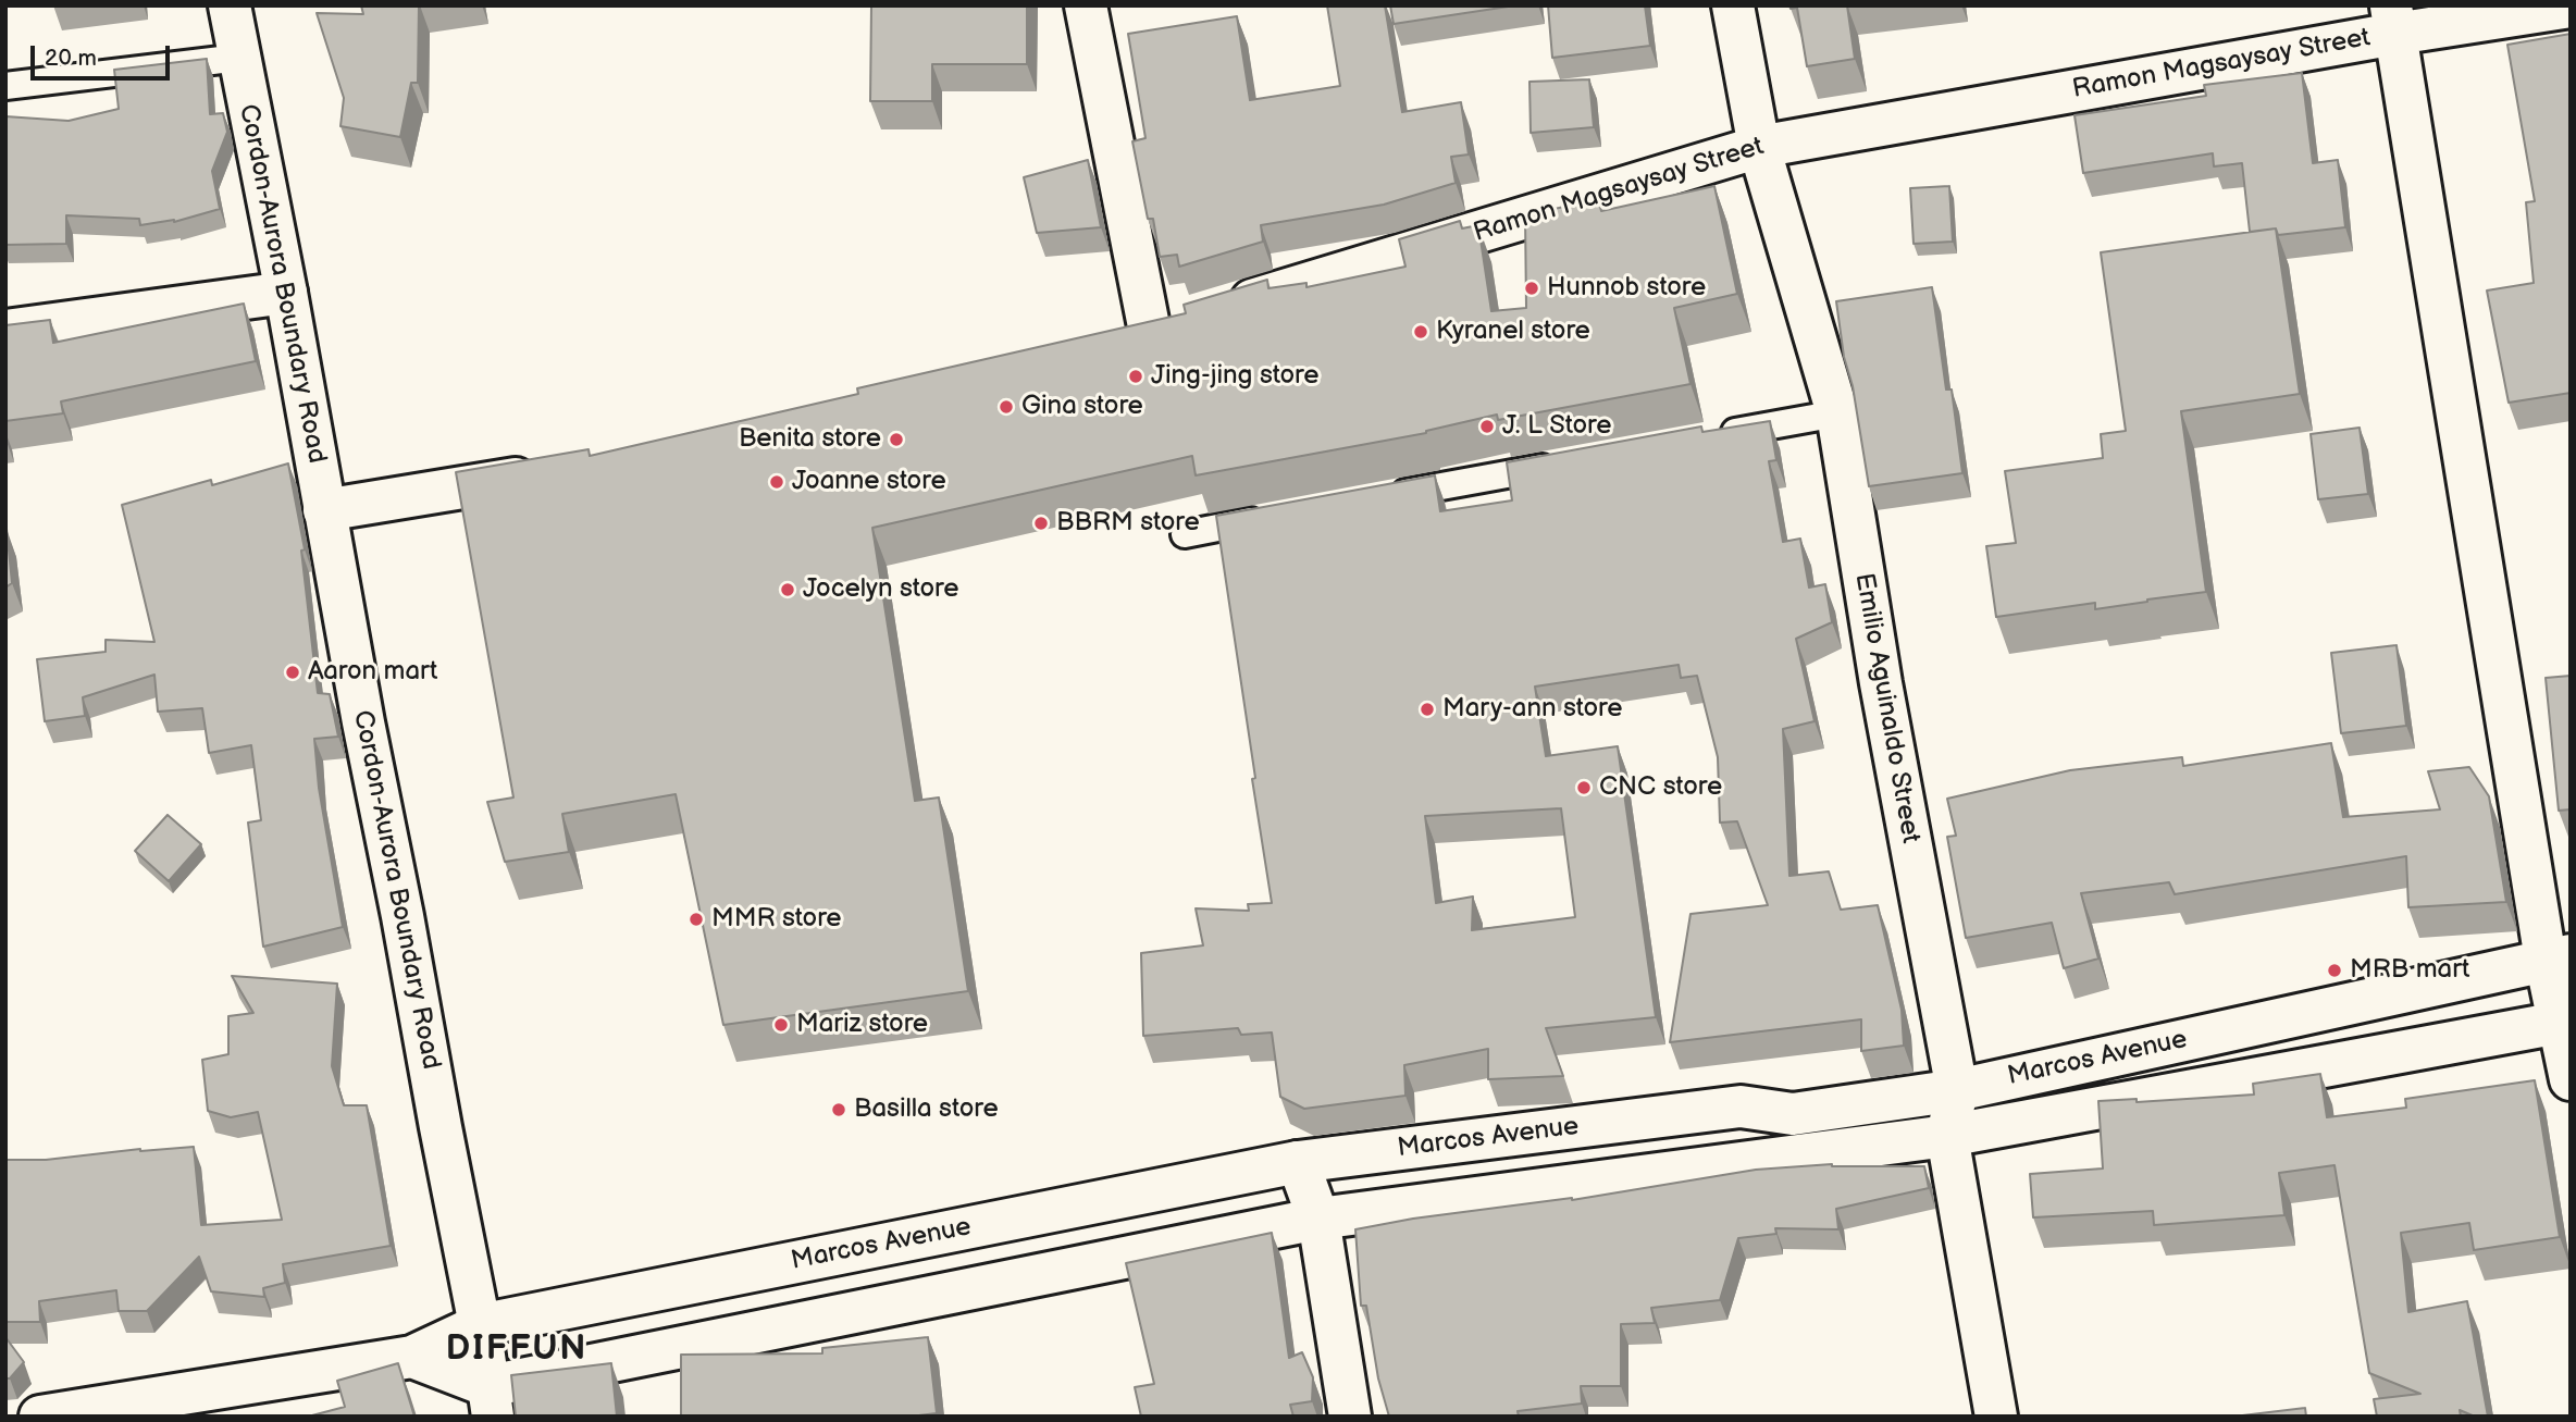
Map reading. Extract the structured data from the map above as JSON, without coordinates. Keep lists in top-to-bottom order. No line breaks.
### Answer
{"streets":{"main road":["Ramon Magsaysay Street","Cordon-Aurora Boundary Road","Emilio Aguinaldo Street","Marcos Avenue"]},"crossings":[["Ramon Magsaysay Street","Emilio Aguinaldo Street"],["Cordon-Aurora Boundary Road","Marcos Avenue"],["Emilio Aguinaldo Street","Marcos Avenue"]],"districts":["DIFFUN"],"places":["Hunnob store","Kyranel store","Jing-jing store","Gina store","J. L Store","Benita store","Joanne store","BBRM store","Jocelyn store","Aaron mart","Mary-ann store","CNC store","MMR store","MRB mart","Mariz store","Basilla store"],"scale_bar":"20 m"}
